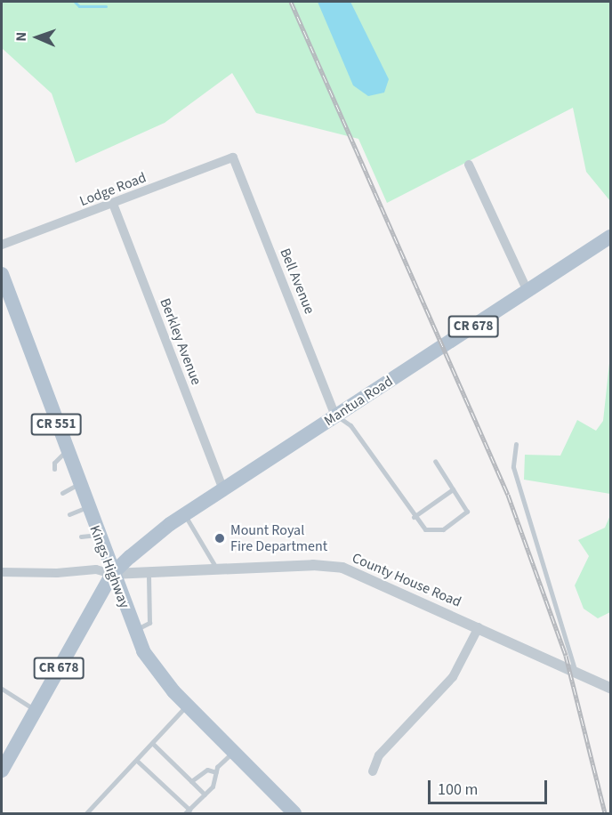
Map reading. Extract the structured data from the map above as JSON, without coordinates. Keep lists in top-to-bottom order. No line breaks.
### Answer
{"streets":{"main road":["CR 678","Mantua Road","CR 551","Kings Highway"],"street":["Lodge Road","Bell Avenue","Berkley Avenue","County House Road"]},"crossings":[["Lodge Road","Bell Avenue"],["Lodge Road","Berkley Avenue"],["Bell Avenue","Mantua Road"],["CR 678","Mantua Road"],["CR 678","Kings Highway"],["CR 678","County House Road"],["Berkley Avenue","Mantua Road"],["Mantua Road","Kings Highway"],["Mantua Road","County House Road"],["Kings Highway","County House Road"]],"places":["Mount Royal Fire Department"],"scale_bar":"100 m","north":"left"}
